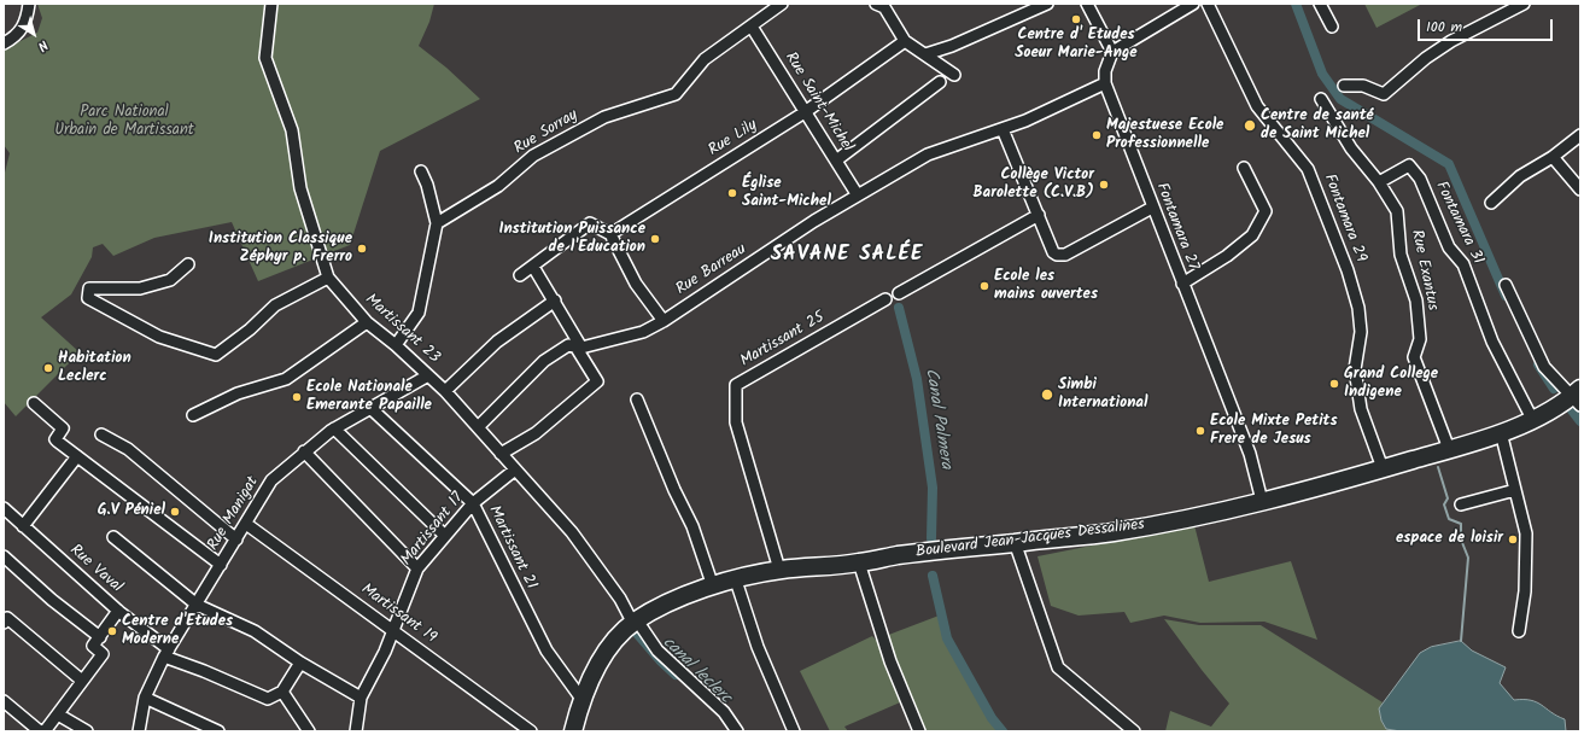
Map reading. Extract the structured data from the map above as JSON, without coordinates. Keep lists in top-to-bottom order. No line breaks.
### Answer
{"streets":{"main road":["Boulevard Jean-Jacques Dessalines"],"street":["Rue Saint-Michel","Rue Sorray","Rue Lily","Fontamara 29","Fontamara 31","Fontamara 27","Rue Barreau","Rue Exantus","Martissant 23","Martissant 25","Rue Manigat","Martissant 17","Martissant 21","Rue Vaval","Martissant 19"]},"crossings":[["Rue Saint-Michel","Rue Sorray"],["Rue Saint-Michel","Rue Lily"],["Rue Saint-Michel","Rue Barreau"],["Fontamara 29","Boulevard Jean-Jacques Dessalines"],["Fontamara 31","Rue Exantus"],["Fontamara 31","Boulevard Jean-Jacques Dessalines"],["Fontamara 27","Rue Barreau"],["Fontamara 27","Boulevard Jean-Jacques Dessalines"],["Rue Barreau","Martissant 23"],["Rue Exantus","Boulevard Jean-Jacques Dessalines"],["Martissant 23","Rue Manigat"],["Martissant 23","Martissant 17"],["Martissant 23","Boulevard Jean-Jacques Dessalines"],["Martissant 25","Boulevard Jean-Jacques Dessalines"],["Rue Manigat","Martissant 21"],["Rue Manigat","Rue Vaval"],["Rue Manigat","Martissant 19"],["Martissant 17","Martissant 21"],["Martissant 17","Martissant 19"],["Boulevard Jean-Jacques Dessalines","Martissant 21"]],"districts":["SAVANE SALÉE"],"water":["Canal Palmera","canal leclerc"],"parks":["Parc National Urbain de Martissant"],"places":["Centre d' Etudes Soeur Marie-Ange","Centre de santé de Saint Michel","Majestuese Ecole Professionnelle","Collège Victor Barolette (C.V.B)","Église Saint-Michel","Institution Puissance de l'Education","Institution Classique Zéphyr p. Frerro","Ecole les mains ouvertes","Habitation Leclerc","Grand College Indigene","Simbi International","Ecole Nationale Emerante Papaille","Ecole Mixte Petits Frere de Jesus","G.V Péniel","espace de loisir","Centre d'Etudes Moderne"],"scale_bar":"100 m","north":"bottom right"}
